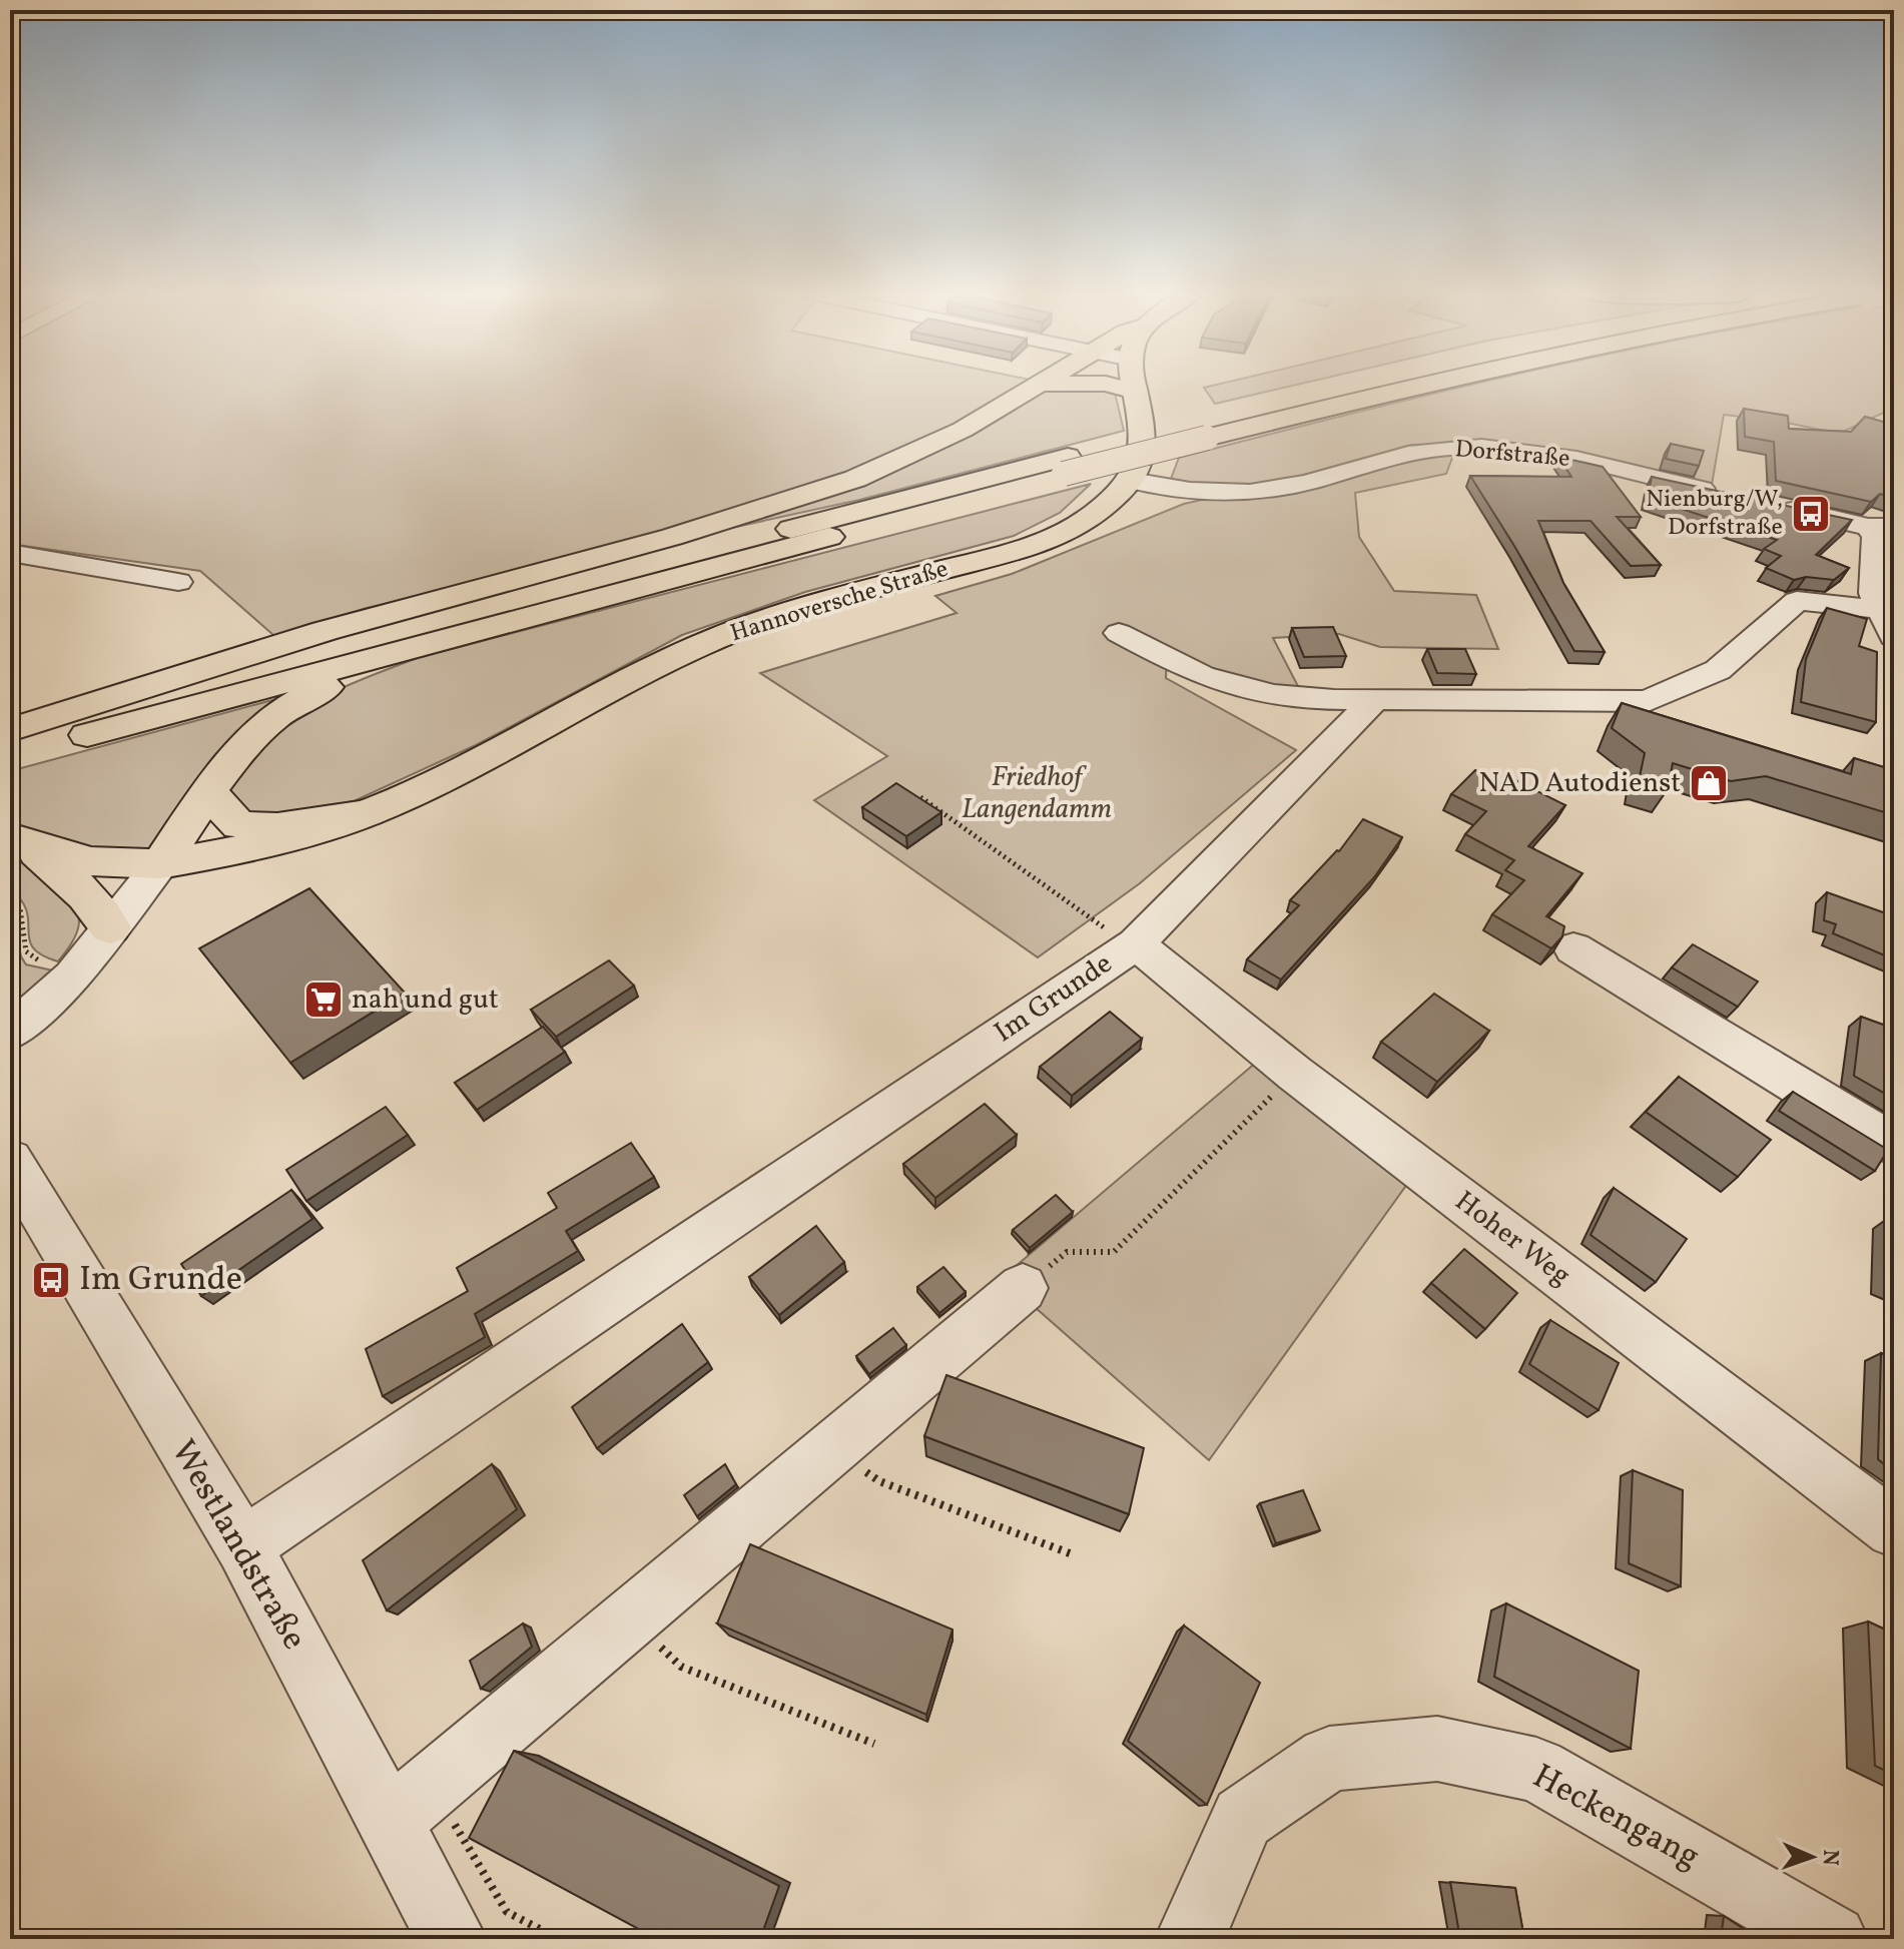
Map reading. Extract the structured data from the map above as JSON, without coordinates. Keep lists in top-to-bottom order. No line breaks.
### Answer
{"streets":{"main road":["Hannoversche Straße"],"street":["Dorfstraße","Im Grunde","Hoher Weg","Westlandstraße","Heckengang"]},"crossings":[["Dorfstraße","Hannoversche Straße"],["Im Grunde","Hoher Weg"],["Im Grunde","Westlandstraße"]],"parks":["Friedhof Langendamm"],"places":{"bus stop":["Nienburg/W, Dorfstraße","Im Grunde"],"shop":["NAD Autodienst"],"supermarket":["nah und gut"]},"north":"right"}
